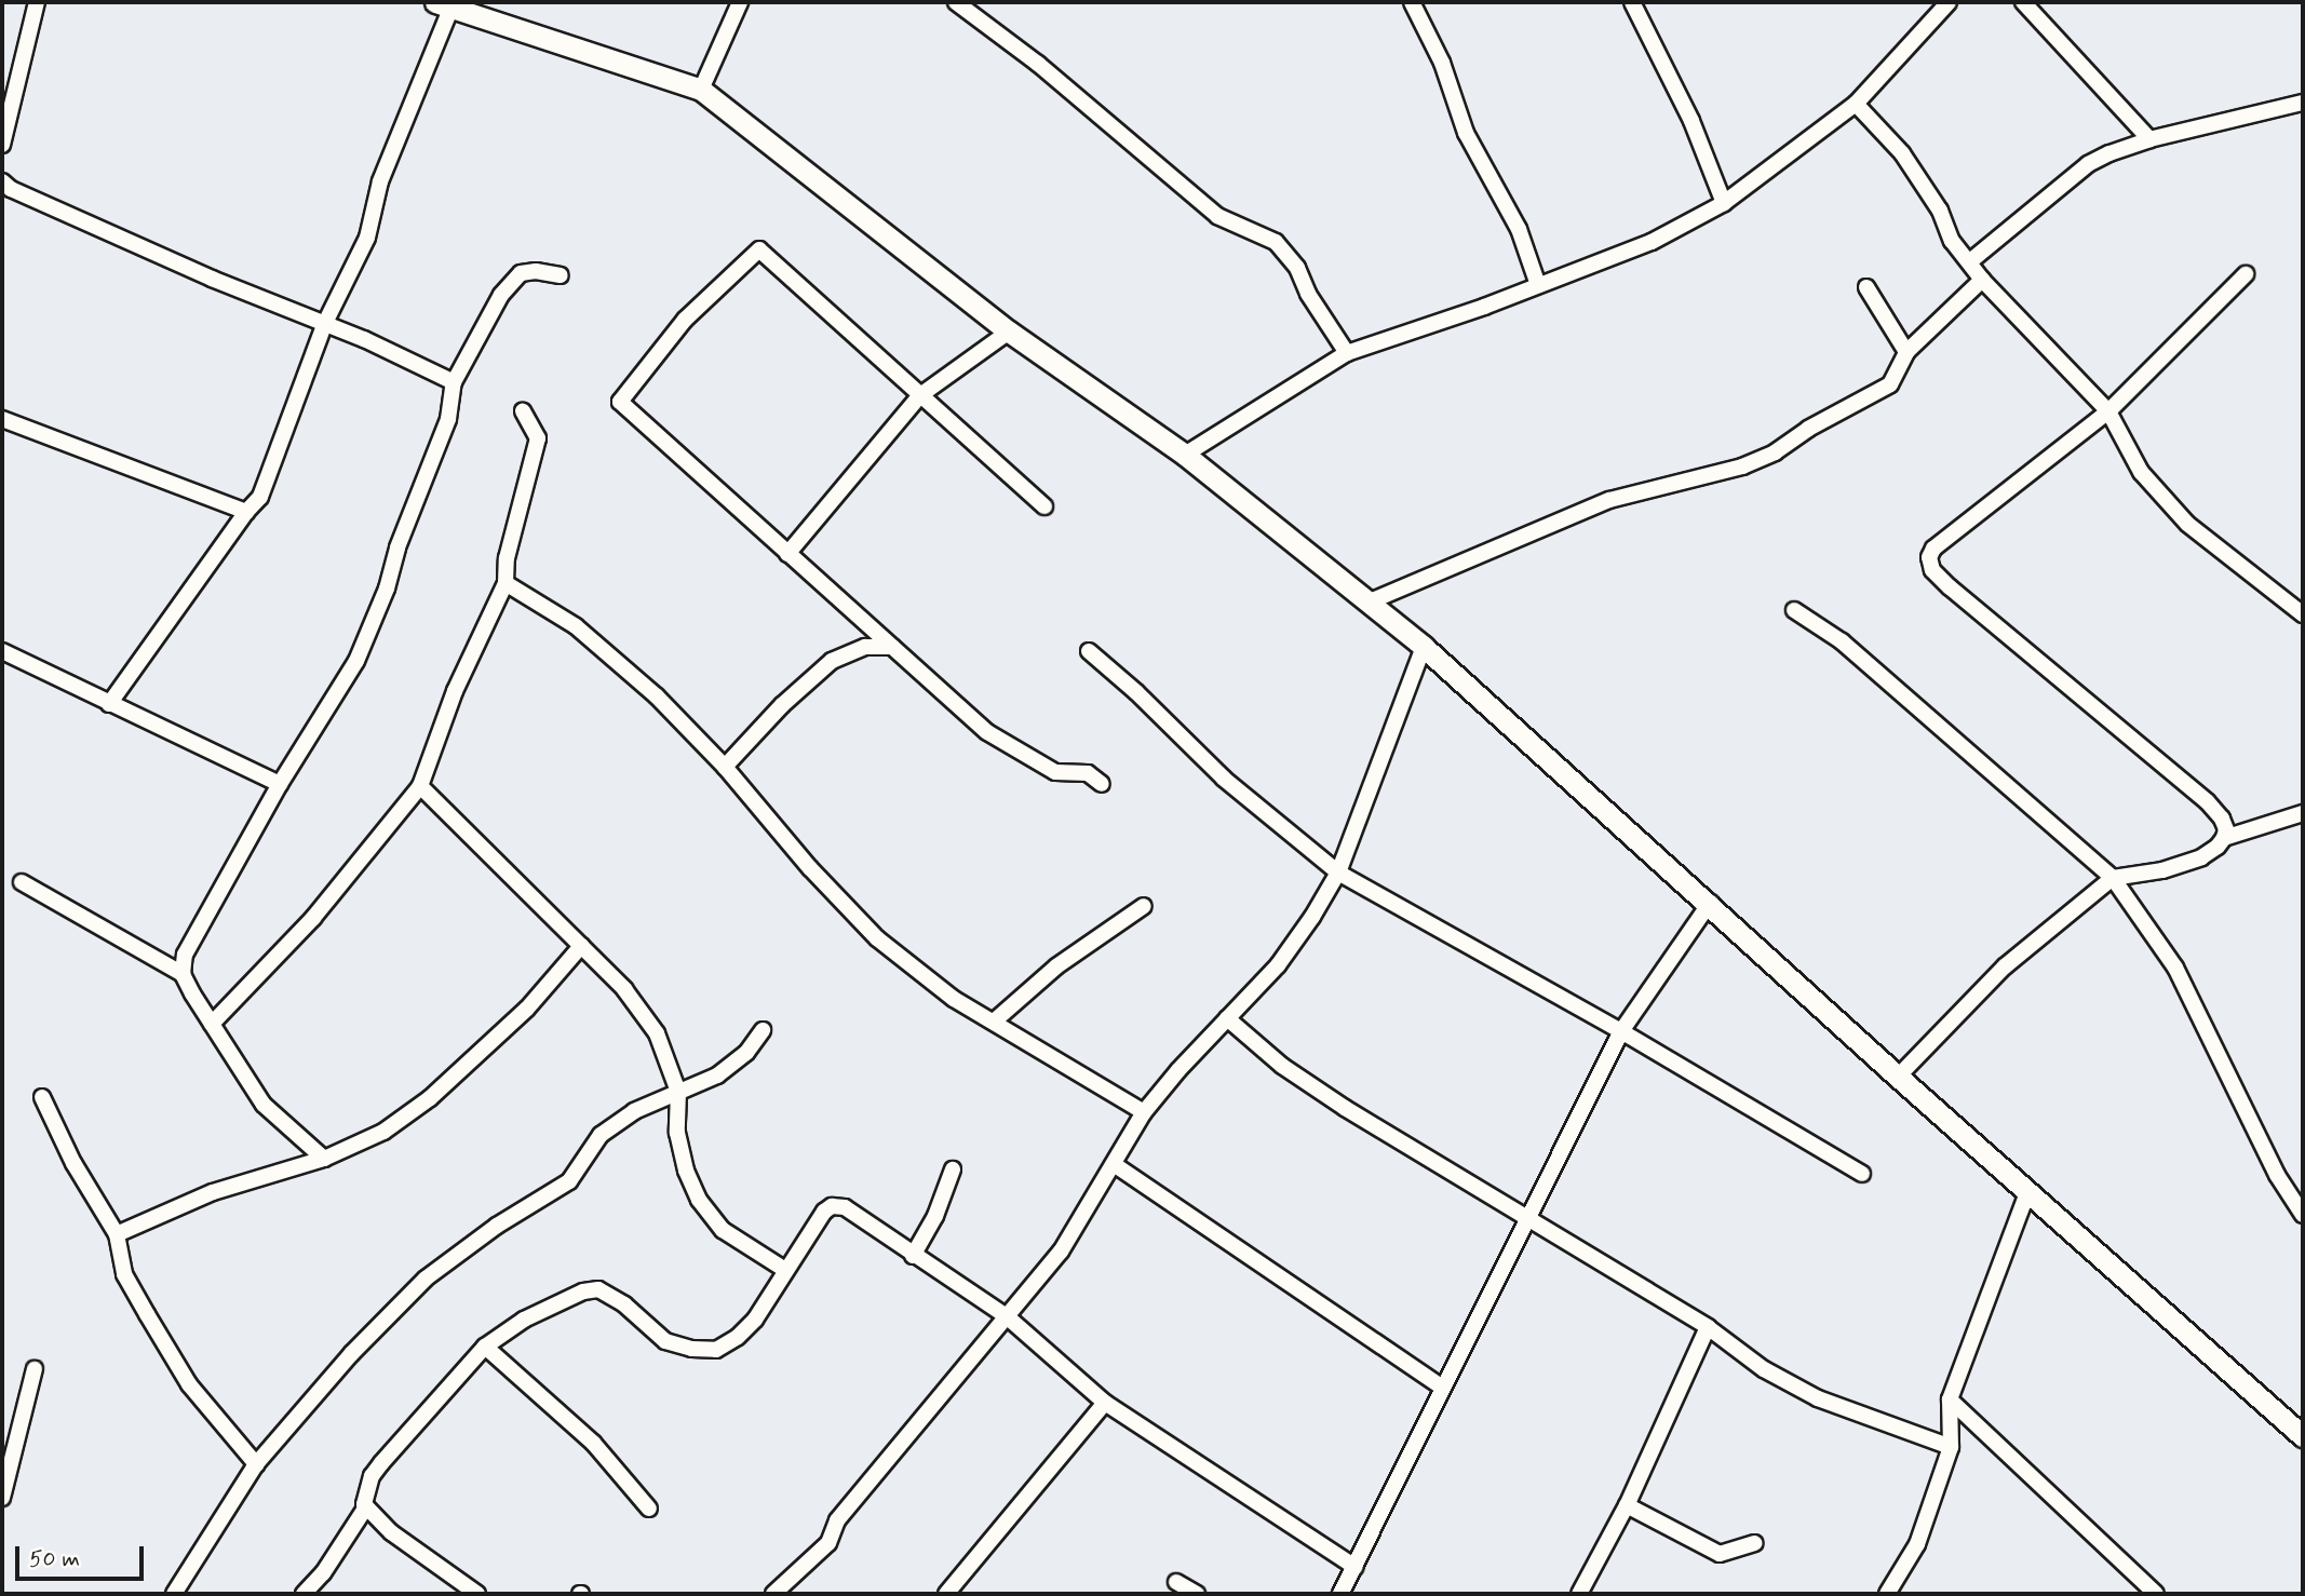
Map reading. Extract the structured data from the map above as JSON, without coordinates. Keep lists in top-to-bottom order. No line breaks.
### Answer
{"scale_bar":"50 m"}
